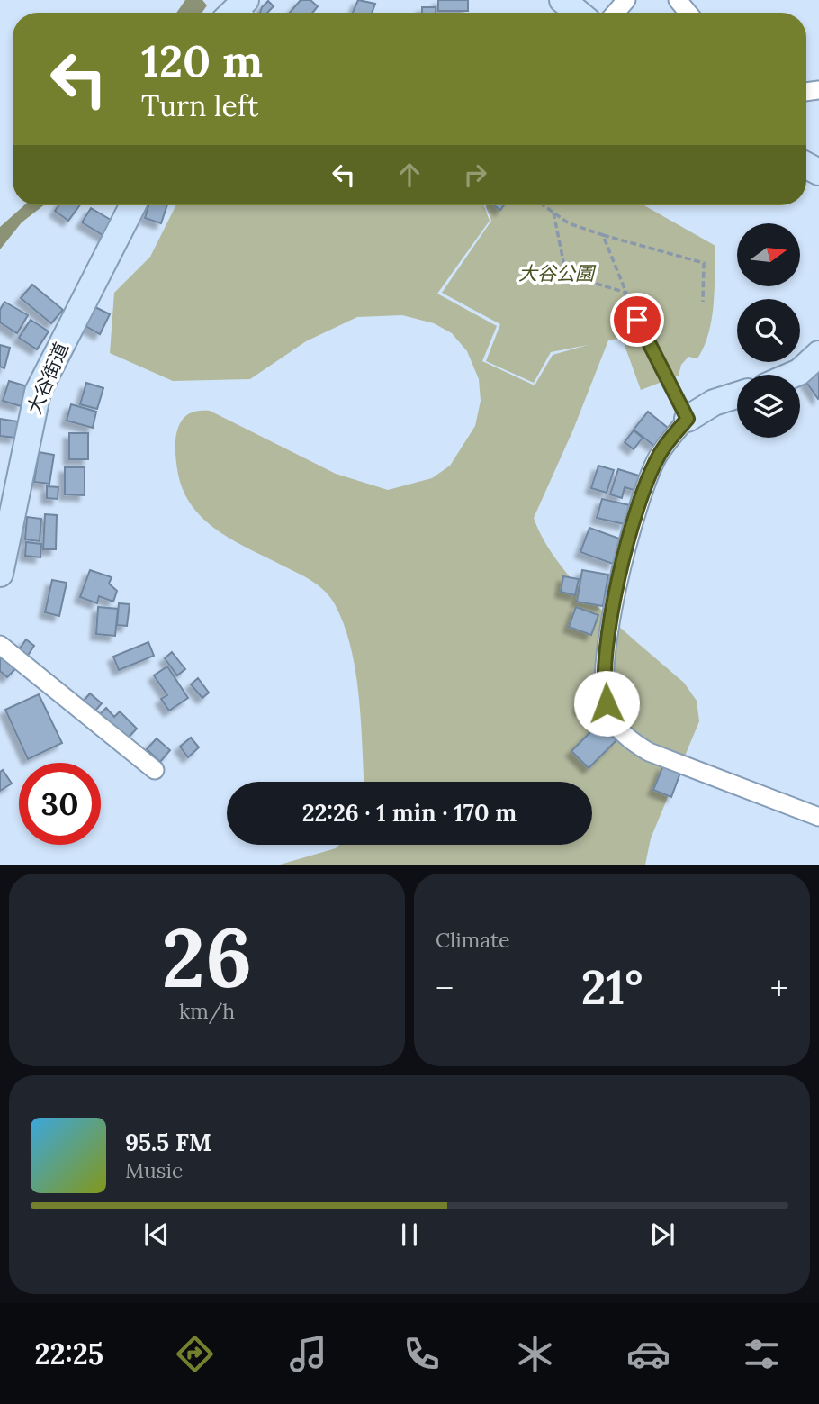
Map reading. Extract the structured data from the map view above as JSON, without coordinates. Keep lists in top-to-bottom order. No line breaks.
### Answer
{"streets":{"main road":["大谷街道"]},"parks":["大谷公園"],"north":"right","page":{"turn":["120 m","Turn left"],"limit":"30","trip":"22:26 · 1 min · 170 m","tile":[["26","km/h"],"Climate"],"heat":["−","21°","+"],"song":["95.5 FM","Music"],"tabs":"22:25"}}
